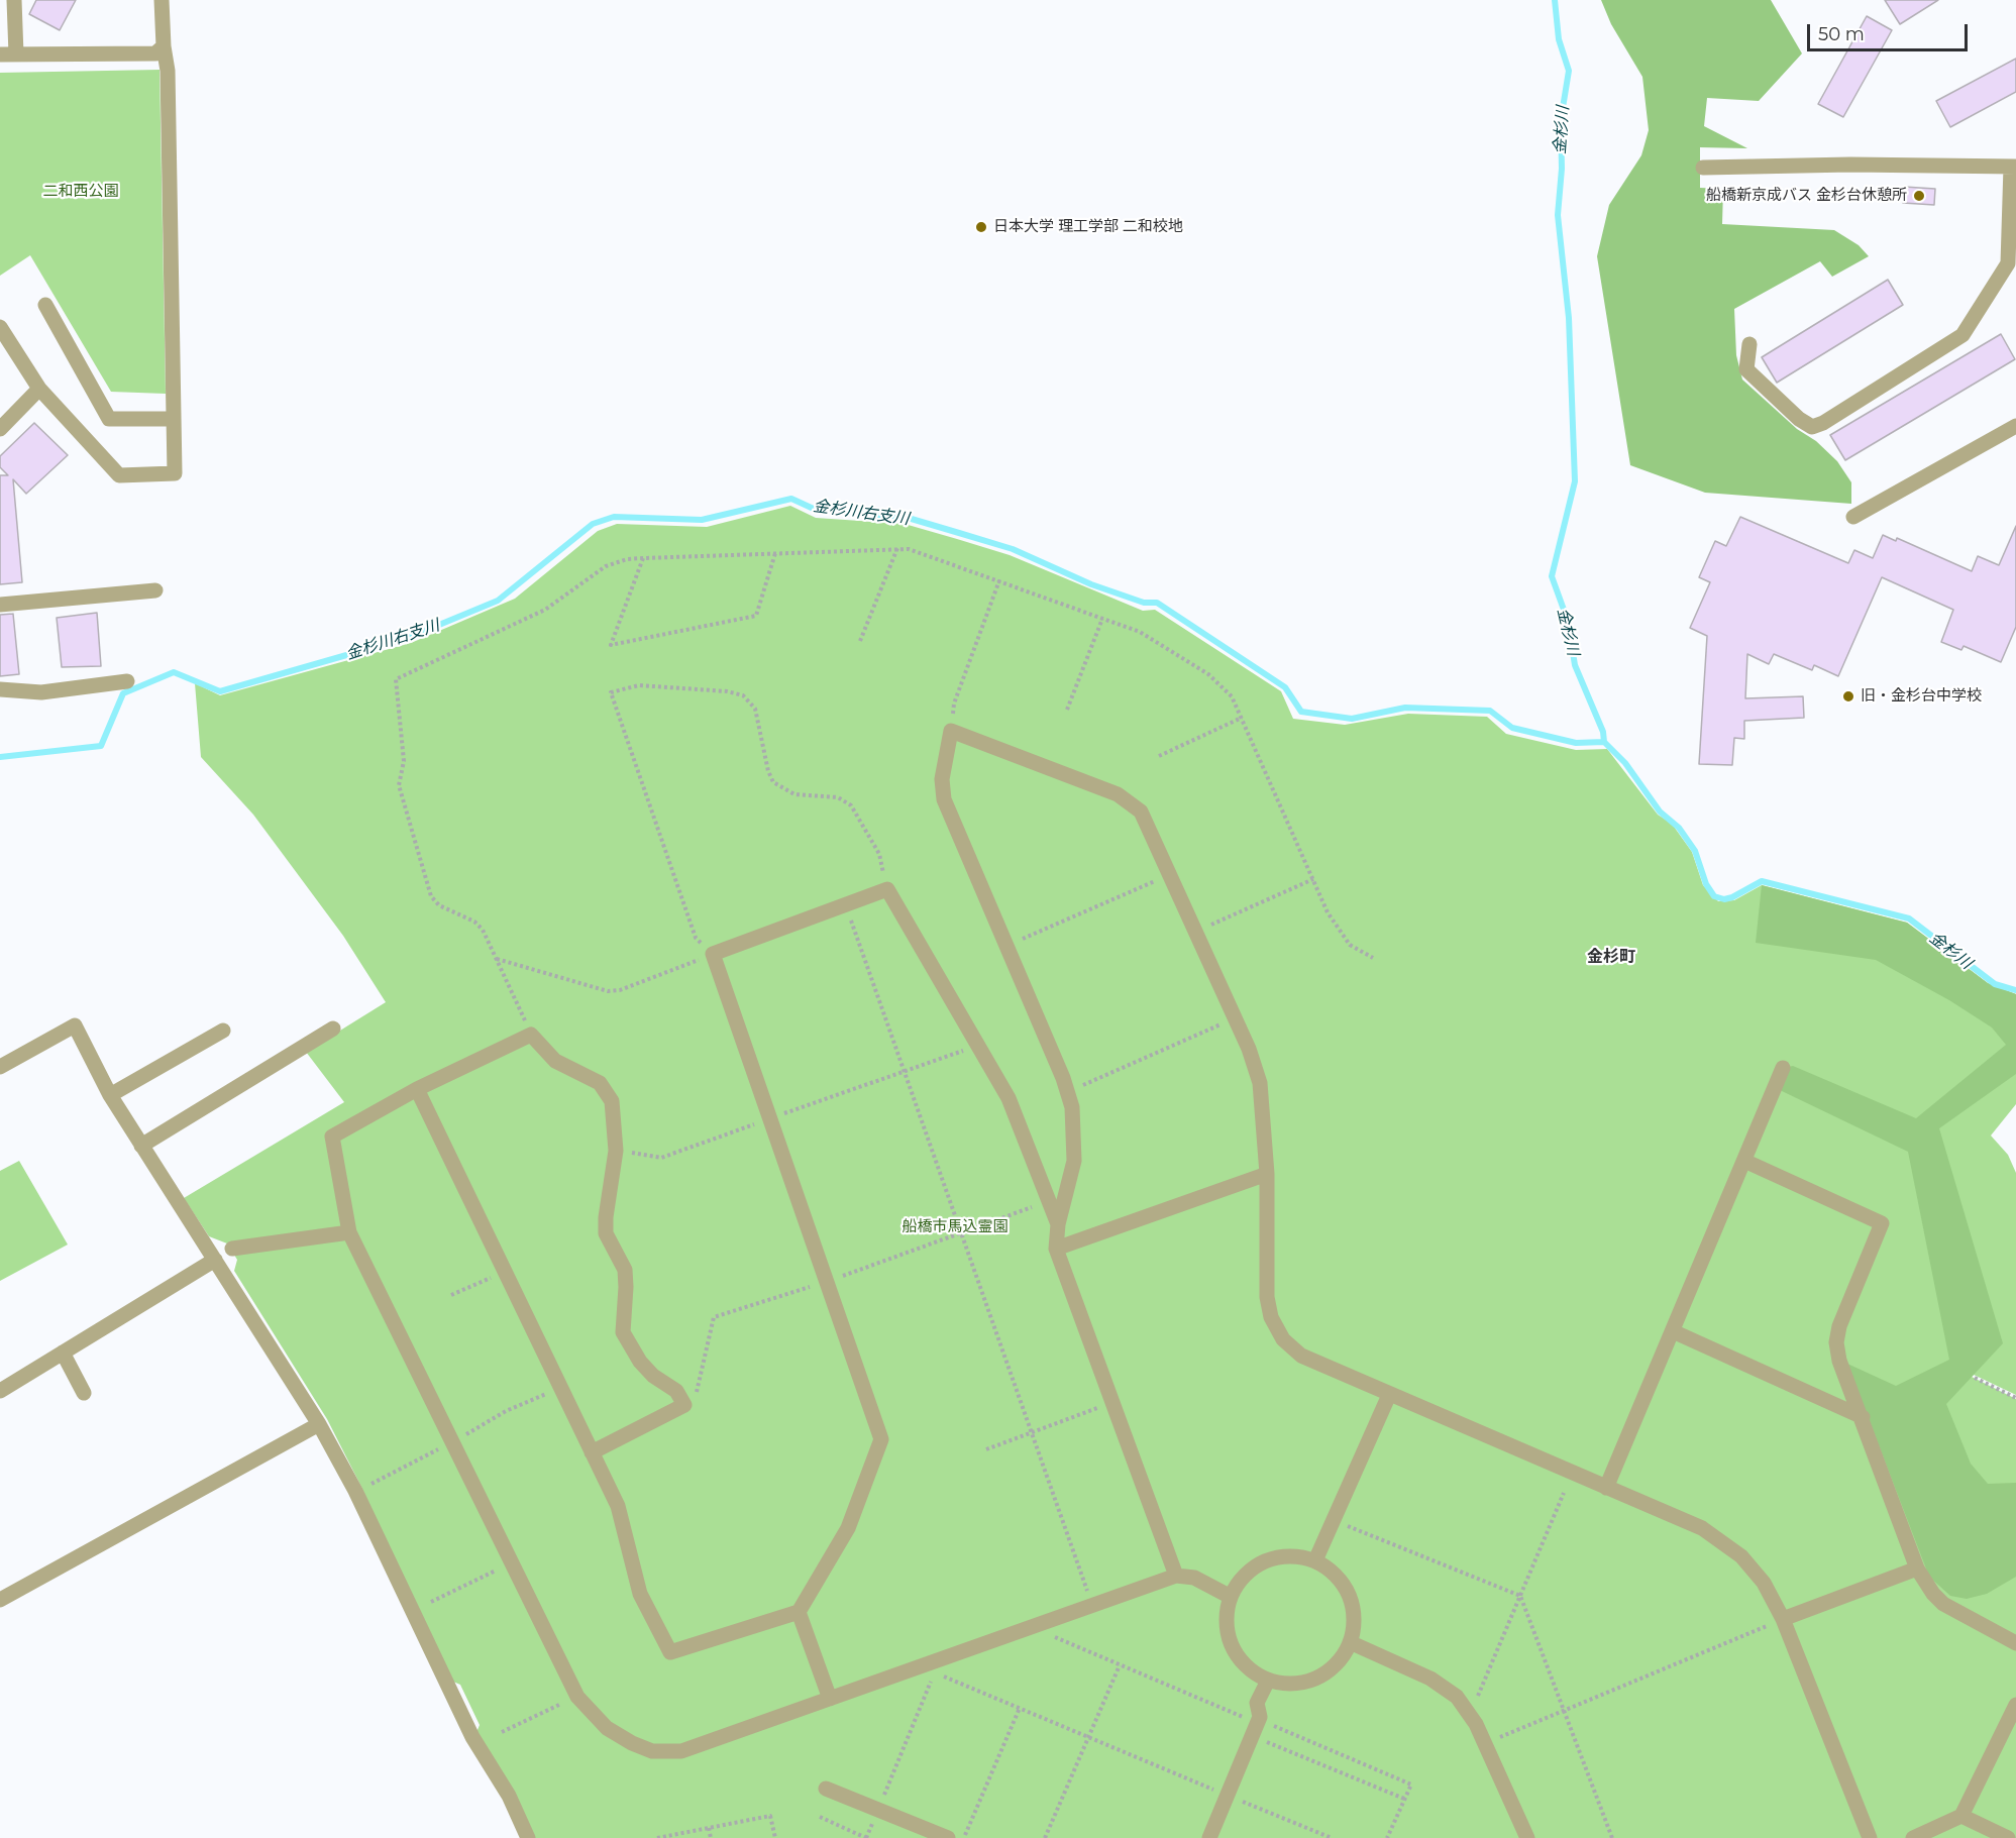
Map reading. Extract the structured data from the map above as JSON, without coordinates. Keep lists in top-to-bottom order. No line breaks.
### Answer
{"districts":["金杉町"],"water":["金杉川","金杉川右支川"],"parks":["二和西公園","船橋市馬込霊園"],"places":["船橋新京成バス 金杉台休憩所","日本大学 理工学部 二和校地","旧・金杉台中学校"],"scale_bar":"50 m"}
